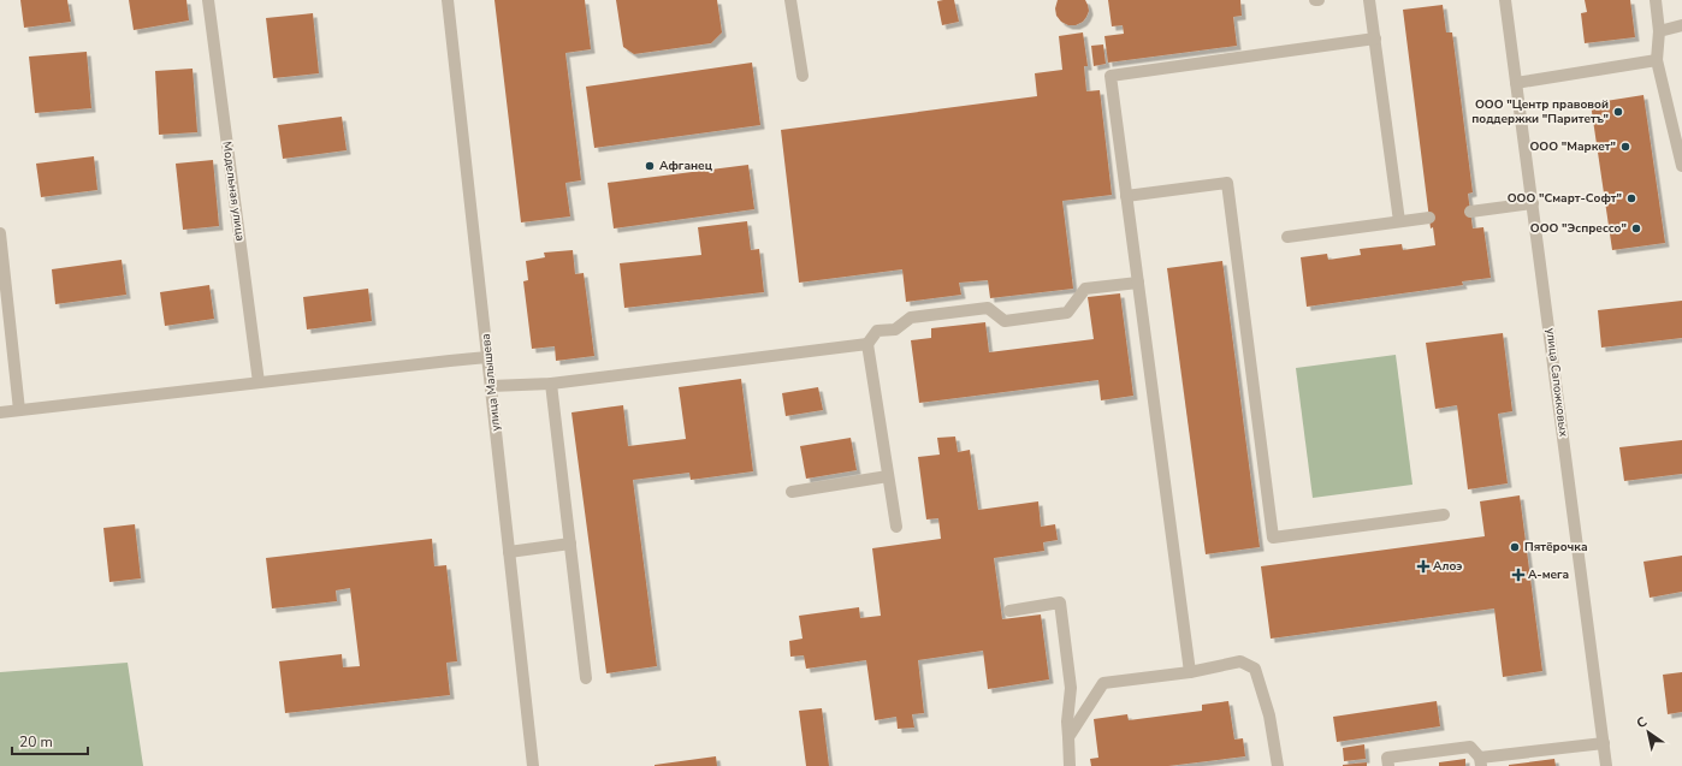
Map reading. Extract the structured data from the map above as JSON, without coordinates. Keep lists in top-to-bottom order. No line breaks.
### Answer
{"streets":{"street":["Модельная улица","улица Малышева","улица Сапожковых"]},"places":{"other":["ООО \"Центр правовой поддержки \"Паритетъ\"","ООО \"Маркет\"","Афганец","ООО \"Смарт-Софт\"","ООО \"Эспрессо\"","Пятёрочка"],"health":["Алоэ","А-мега"]},"scale_bar":"20 m","north":"top left"}
